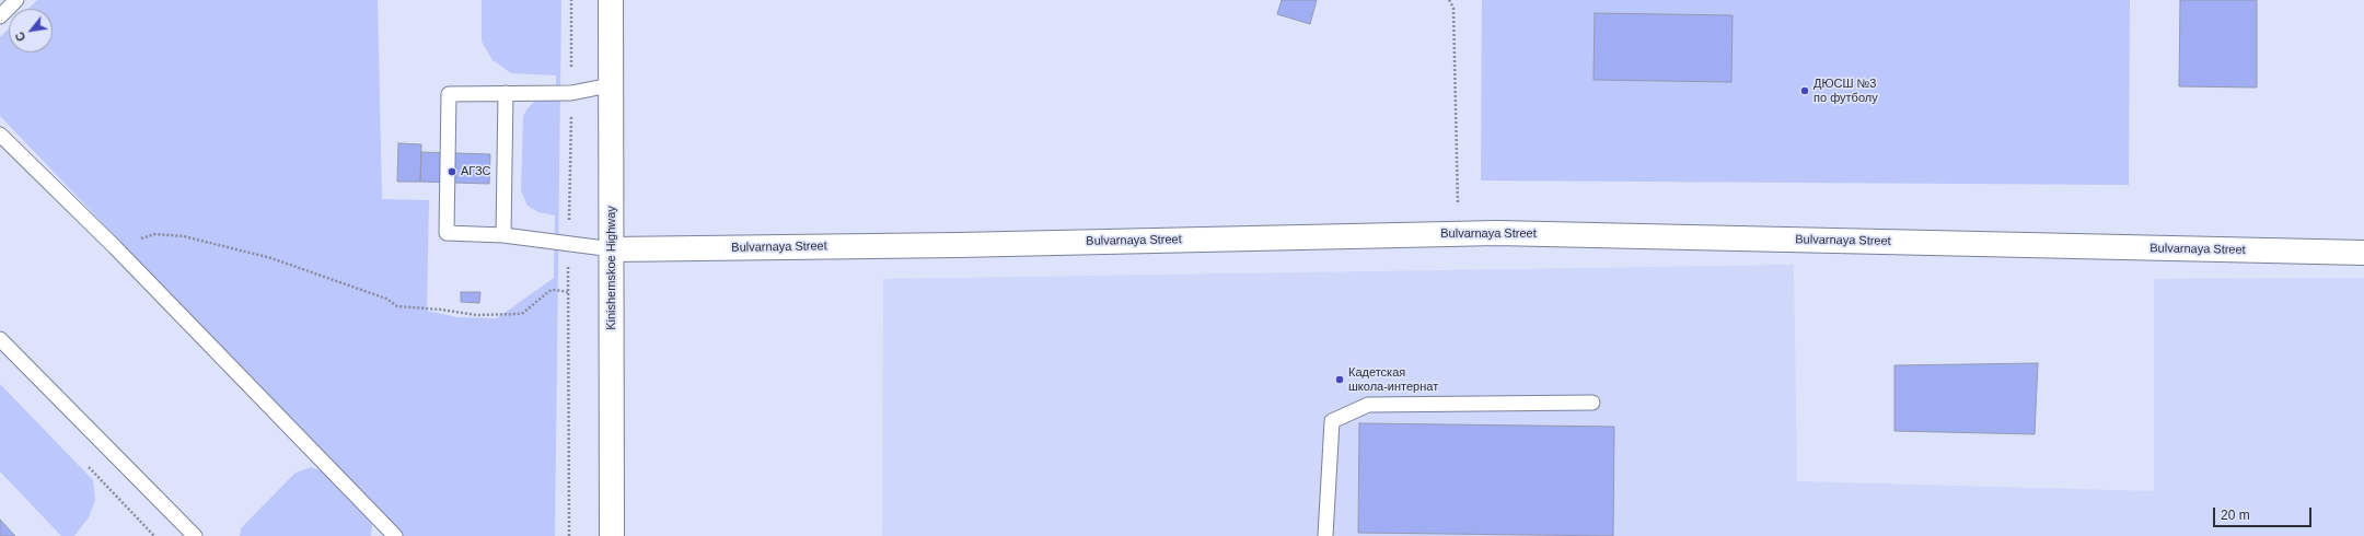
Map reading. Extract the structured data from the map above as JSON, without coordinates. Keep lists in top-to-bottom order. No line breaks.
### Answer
{"streets":{"street":["Bulvarnaya Street","Kinishemskoe Highway"]},"crossings":[["Bulvarnaya Street","Kinishemskoe Highway"]],"places":["ДЮСШ №3 по футболу","АГЗС","Кадетская школа-интернат"],"scale_bar":"20 m","north":"bottom left"}
